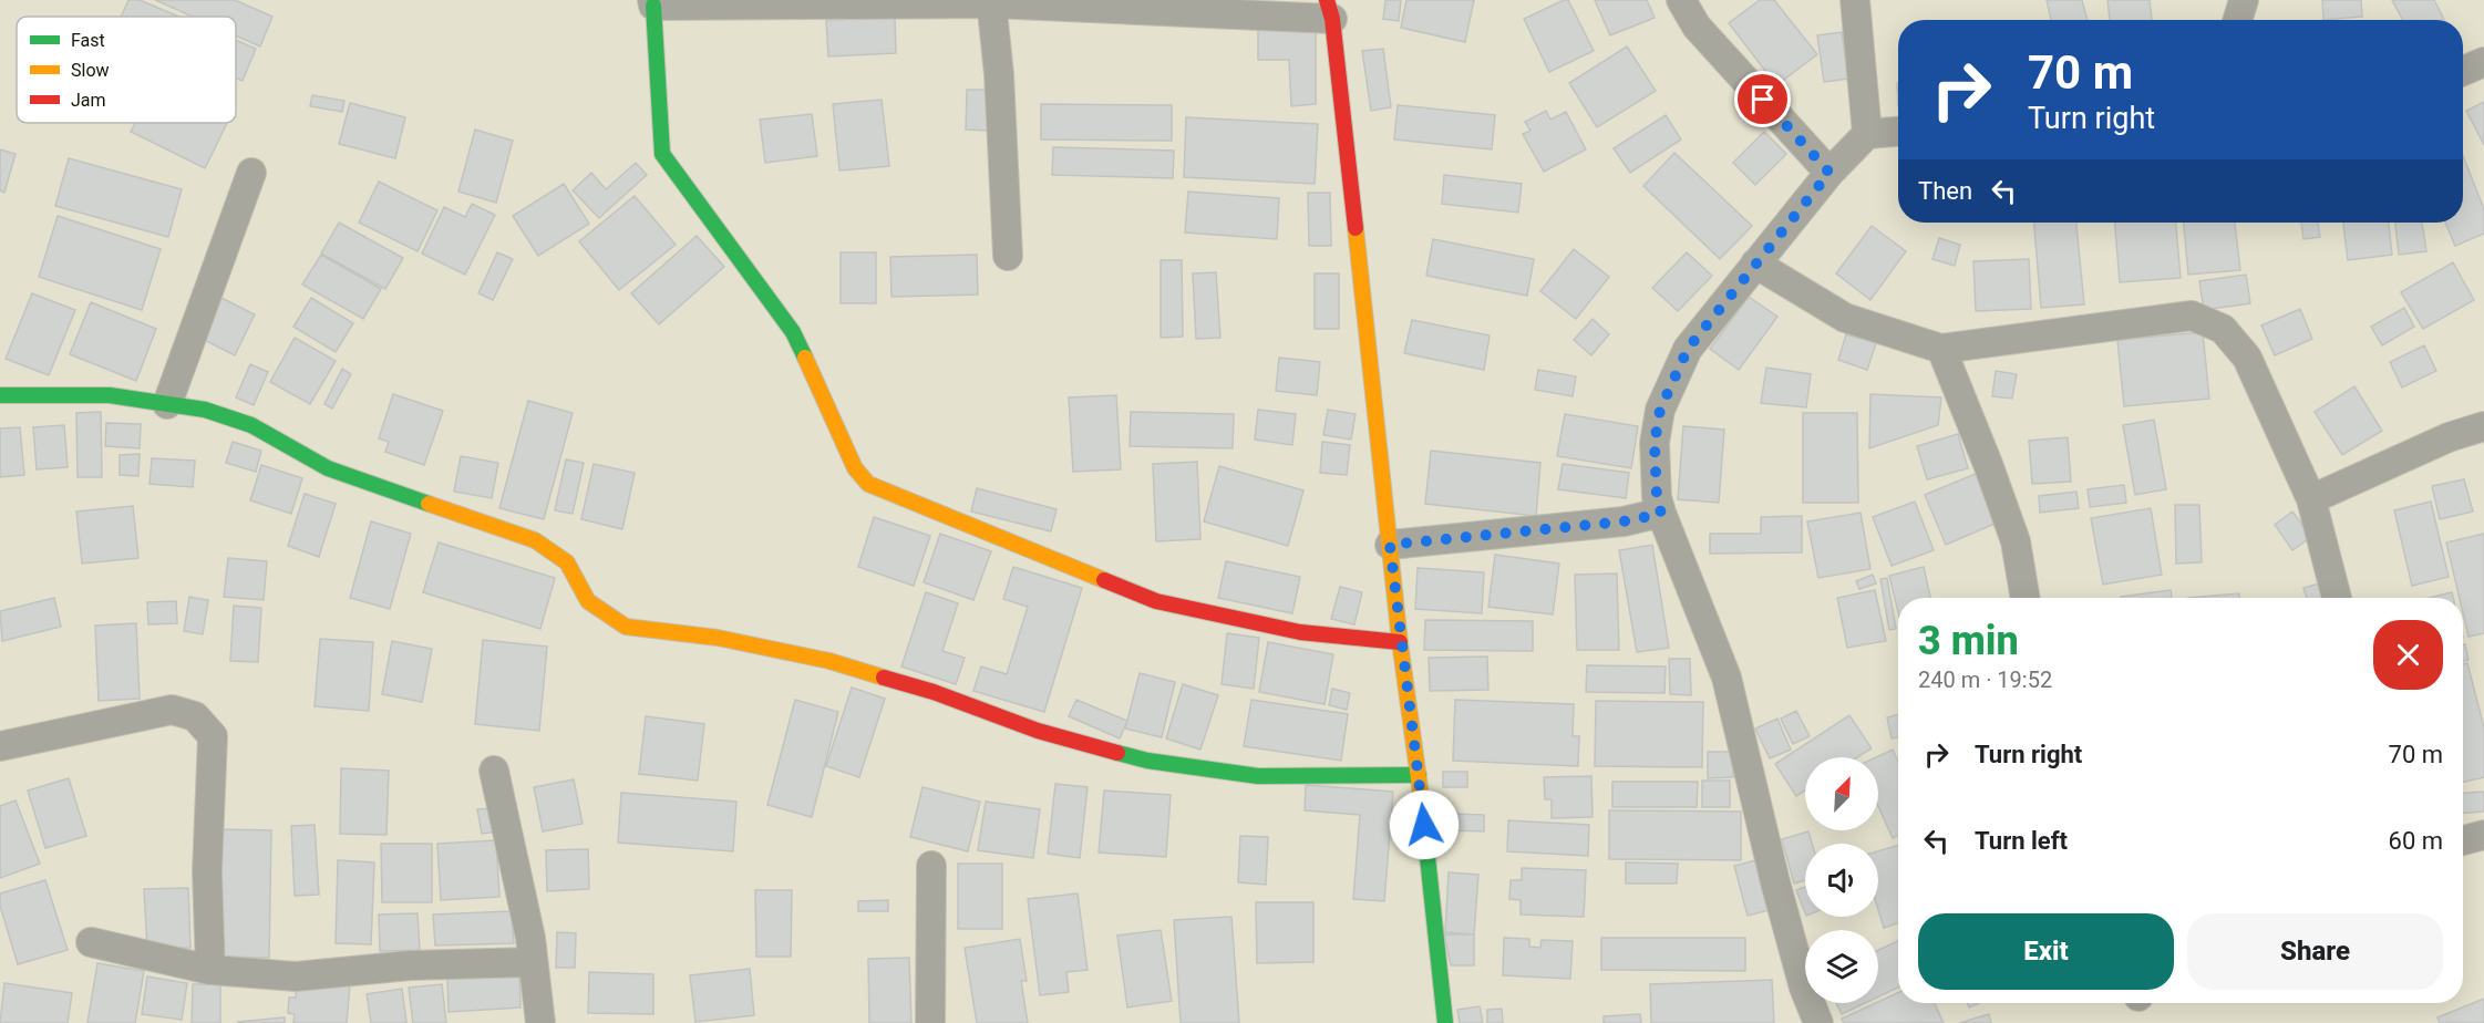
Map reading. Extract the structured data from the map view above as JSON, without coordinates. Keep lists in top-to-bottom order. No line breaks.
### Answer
{"legend":["Fast","Slow","Jam"],"north":"top right","page":{"turn":["70 m","Turn right"],"then":"Then","heading":["3 min","240 m · 19:52"],"list":[{"name":"Turn right","value":"70 m"},{"name":"Turn left","value":"60 m"}],"buttons":["Exit","Share"]}}
